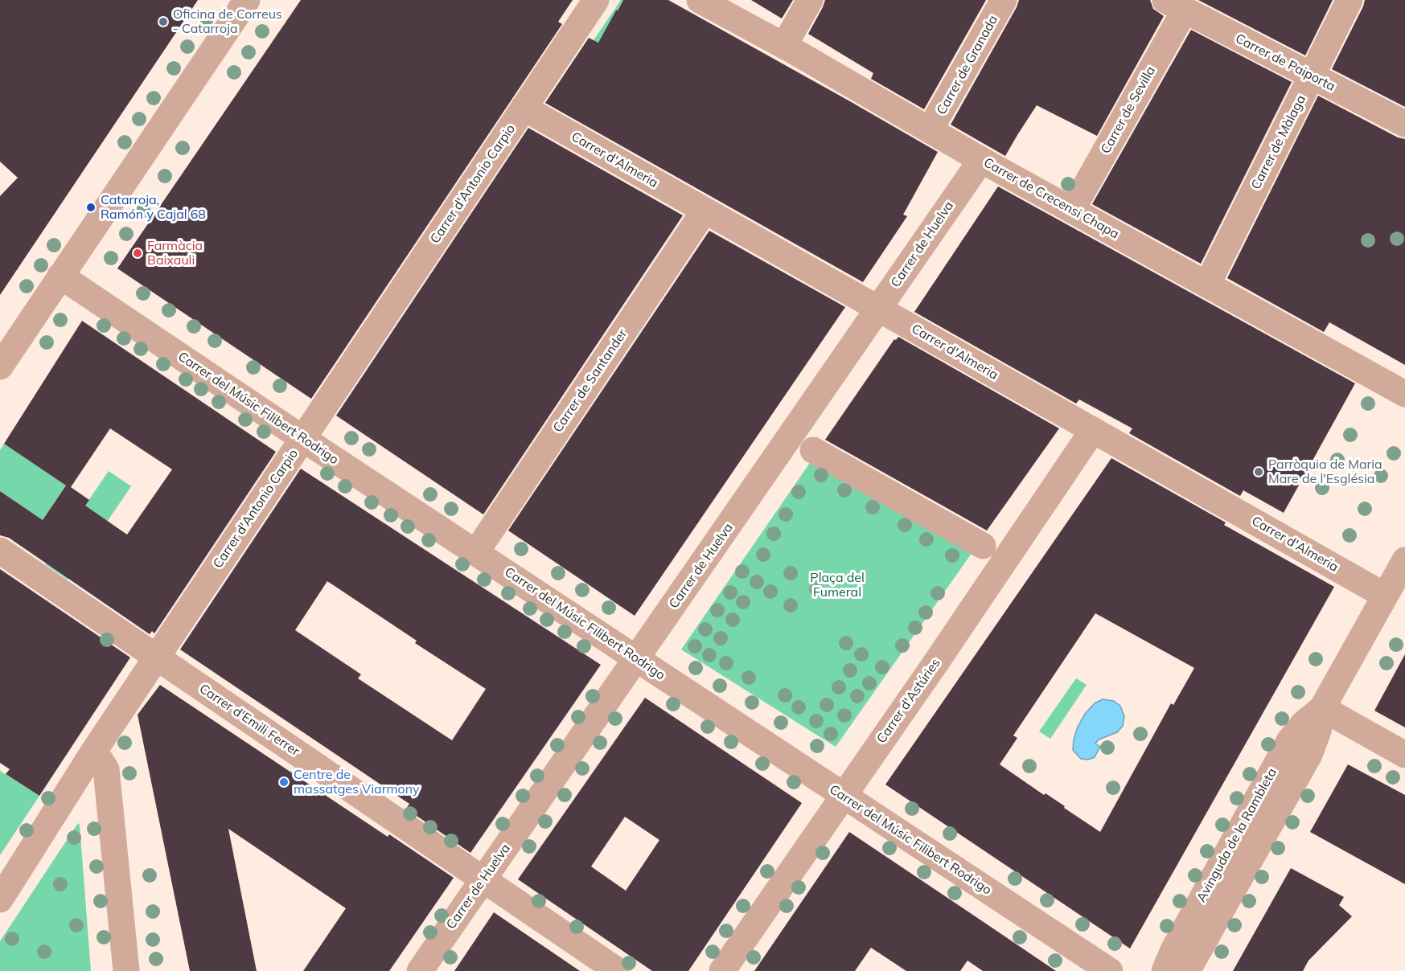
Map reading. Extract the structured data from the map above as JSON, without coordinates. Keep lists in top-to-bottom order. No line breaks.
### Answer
{"streets":{"street":["Carrer de Paiporta","Carrer de Granada","Carrer de Sevilla","Carrer de Màlaga","Carrer d'Almeria","Carrer d'Antonio Carpio","Carrer de Crecensi Chapa","Carrer de Huelva","Carrer de Santander","Carrer del Músic Filibert Rodrigo","Carrer d'Astúries","Carrer d'Emili Ferrer","Avinguda de la Rambleta"]},"crossings":[["Carrer de Paiporta","Carrer de Sevilla"],["Carrer de Paiporta","Carrer de Màlaga"],["Carrer de Granada","Carrer de Crecensi Chapa"],["Carrer de Sevilla","Carrer de Crecensi Chapa"],["Carrer de Màlaga","Carrer de Crecensi Chapa"],["Carrer d'Almeria","Carrer d'Antonio Carpio"],["Carrer d'Almeria","Carrer de Huelva"],["Carrer d'Almeria","Carrer de Santander"],["Carrer d'Almeria","Carrer d'Astúries"],["Carrer d'Almeria","Avinguda de la Rambleta"],["Carrer d'Antonio Carpio","Carrer del Músic Filibert Rodrigo"],["Carrer d'Antonio Carpio","Carrer d'Emili Ferrer"],["Carrer de Crecensi Chapa","Carrer de Huelva"],["Carrer de Huelva","Carrer del Músic Filibert Rodrigo"],["Carrer de Huelva","Carrer d'Emili Ferrer"],["Carrer de Santander","Carrer del Músic Filibert Rodrigo"],["Carrer del Músic Filibert Rodrigo","Carrer d'Astúries"]],"parks":["Plaça del Fumeral"],"places":["Oficina de Correus - Catarroja","Catarroja, Ramón y Cajal 68","Farmàcia Baixauli","Parròquia de Maria Mare de l'Església","Centre de massatges Viarmony"]}
